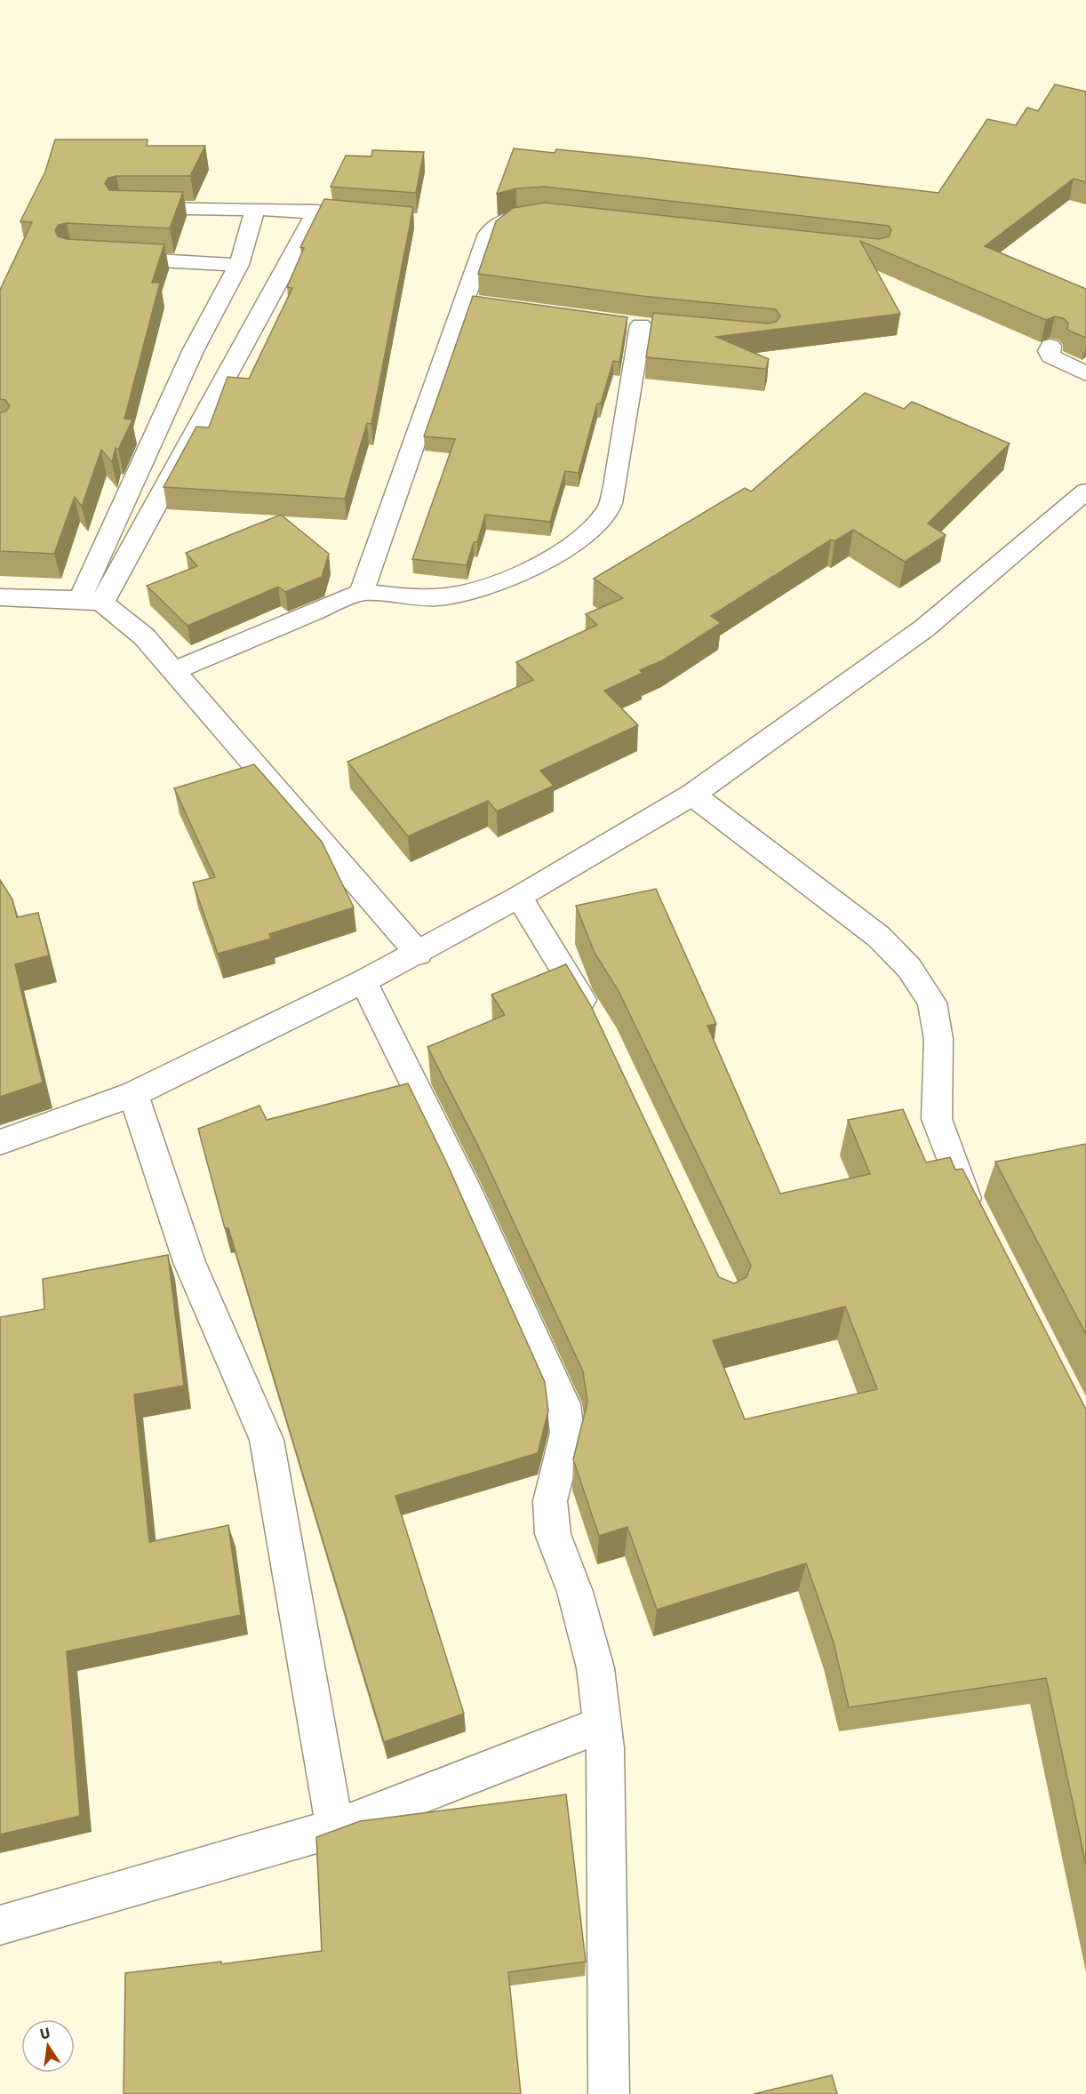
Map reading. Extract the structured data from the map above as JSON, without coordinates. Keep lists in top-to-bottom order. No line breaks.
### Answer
{"north":"top"}
